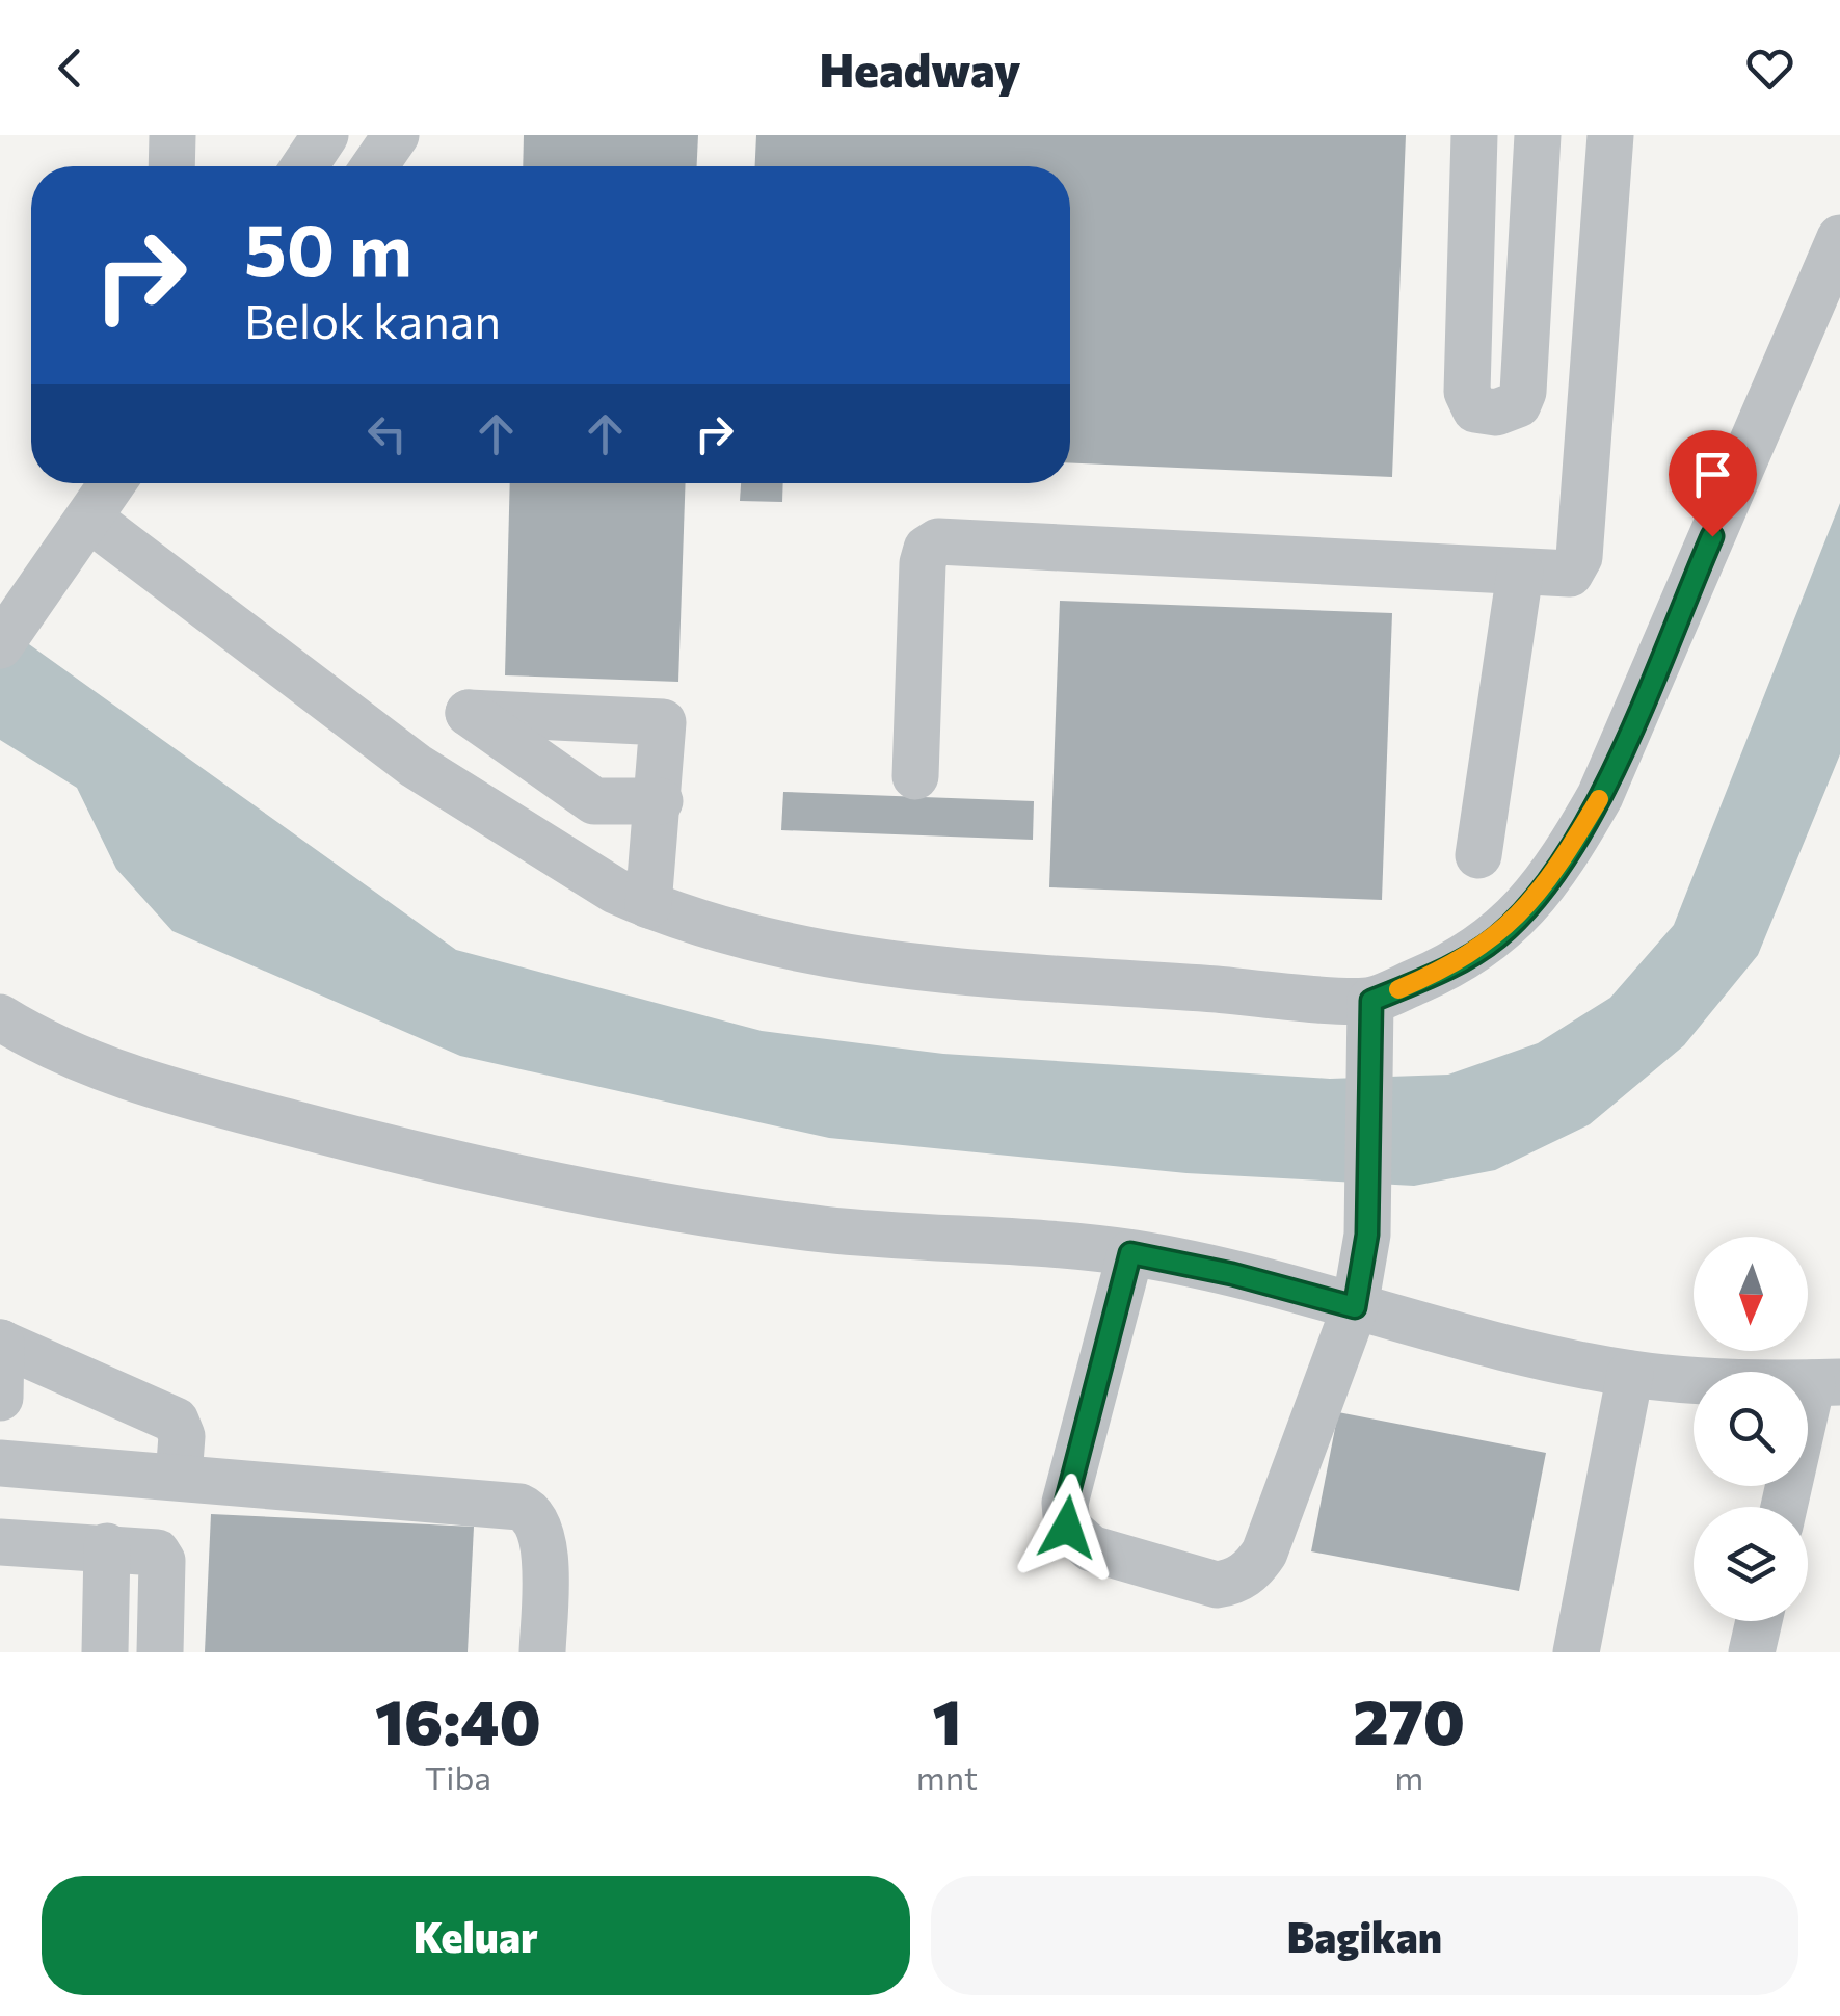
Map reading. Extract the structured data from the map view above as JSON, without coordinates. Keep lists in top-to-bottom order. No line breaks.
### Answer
{"north":"bottom","page":{"header":"Headway","turn":["50 m","Belok kanan"],"eta":["16:40","Tiba","1","mnt","270","m"],"buttons":["Keluar","Bagikan"]}}
